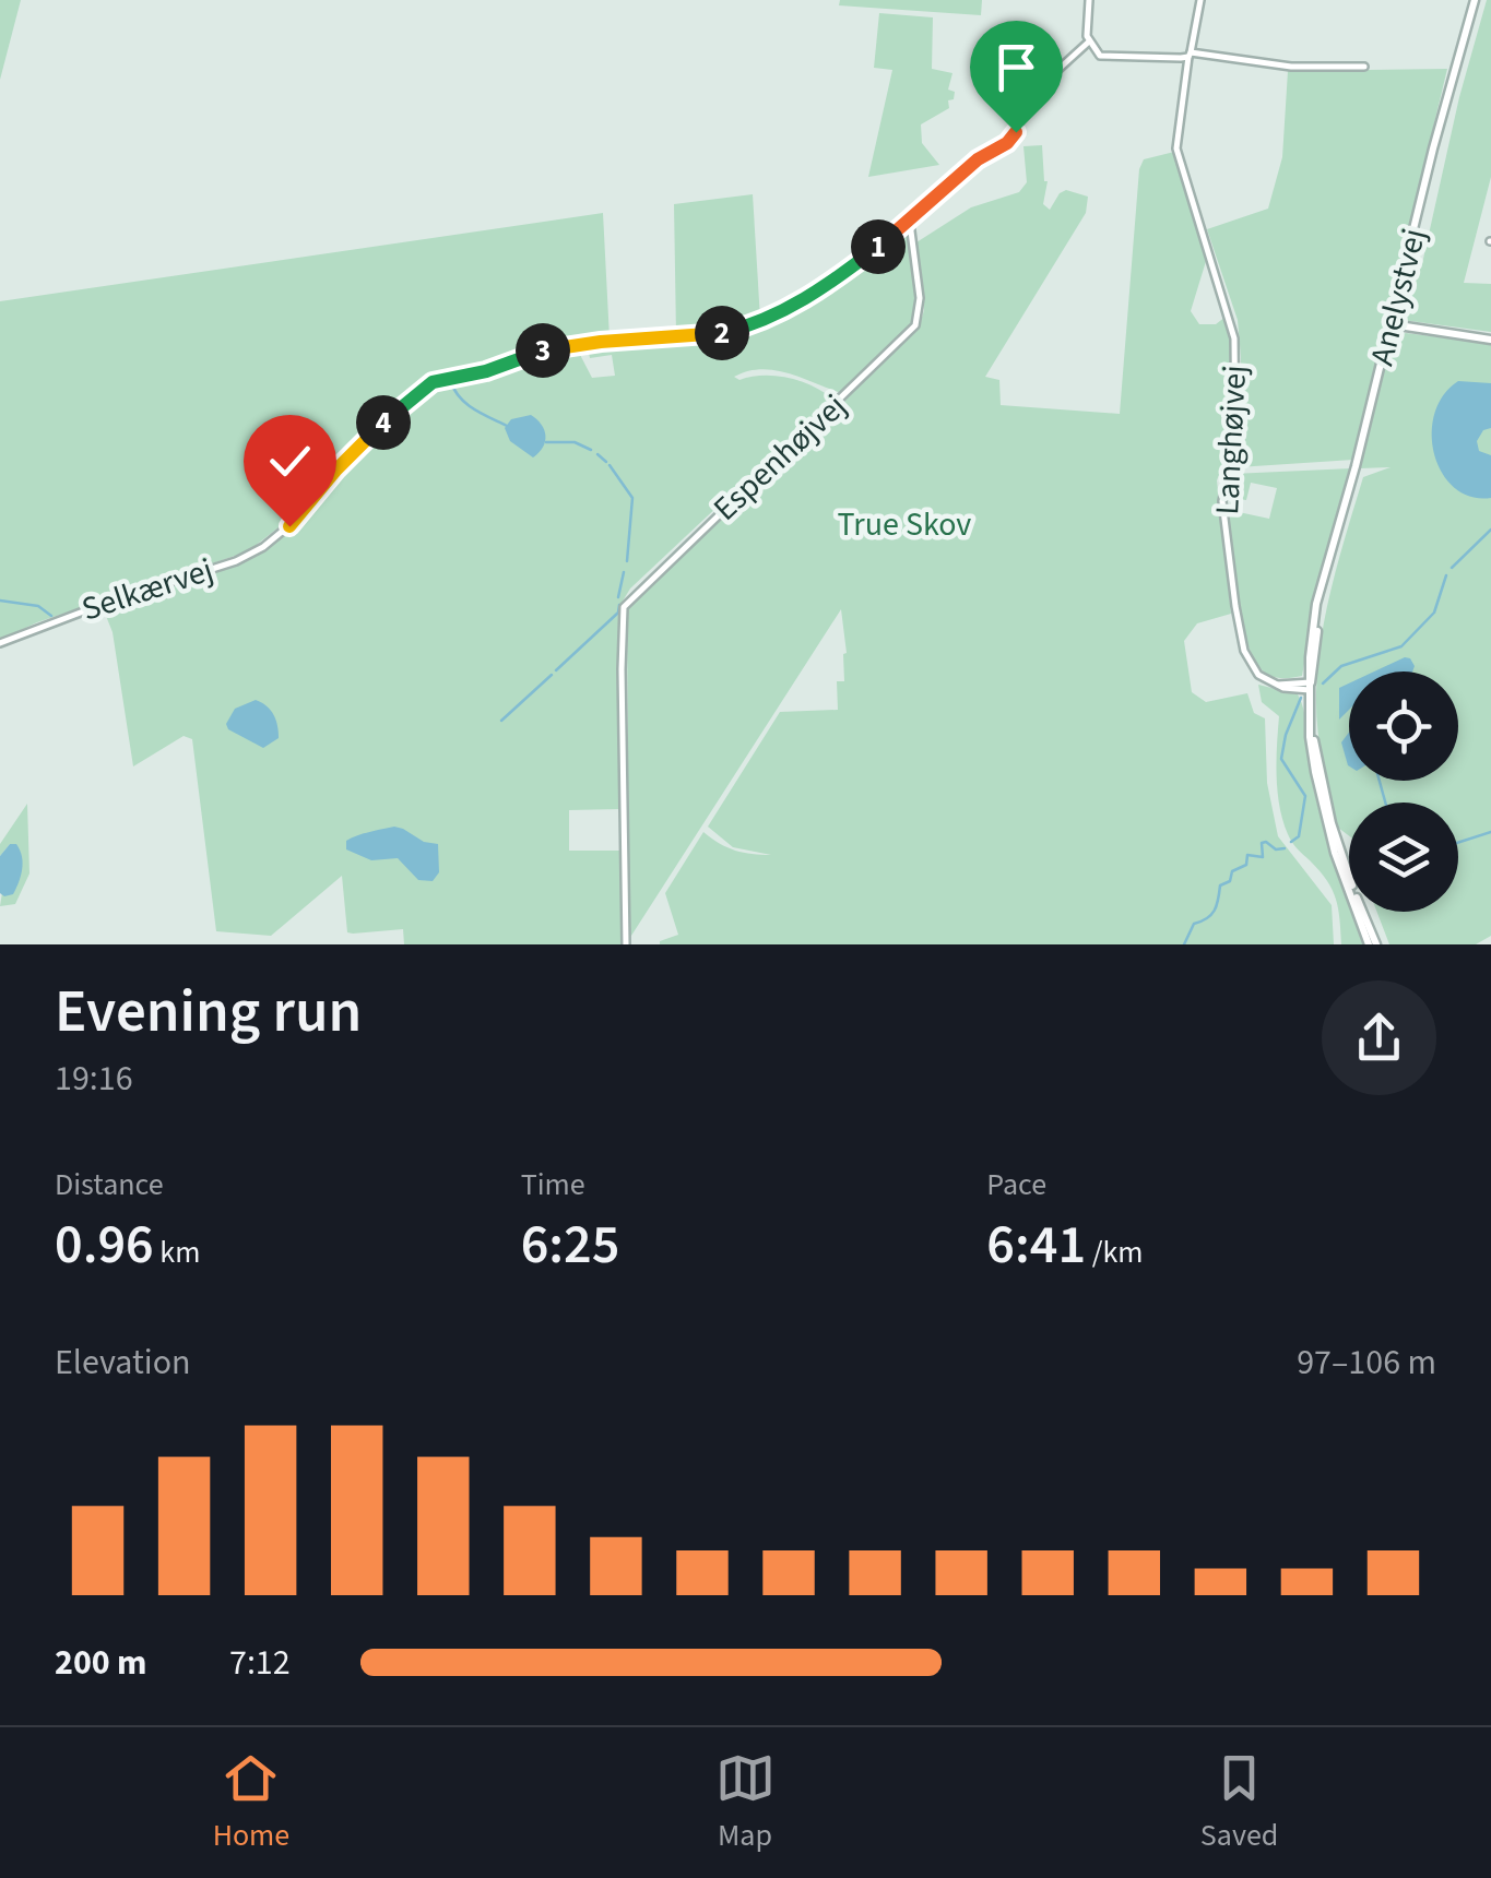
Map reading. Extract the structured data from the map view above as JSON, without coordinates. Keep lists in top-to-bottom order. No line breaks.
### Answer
{"streets":{"street":["Anelystvej","Langhøjvej","Espenhøjvej","Selkærvej"]},"crossings":[["Anelystvej","Langhøjvej"],["Espenhøjvej","Selkærvej"]],"parks":["True Skov"],"page":{"pins":["1","2","3","4"],"heading":["Evening run","19:16"],"stats":[["Distance","0.96 km"],["Time","6:25"],["Pace","6:41 /km"]],"chart":["Elevation","97–106 m"],"list":[{"name":"200 m","note":"7:12"}],"tabs":["Home","Map","Saved"]}}
